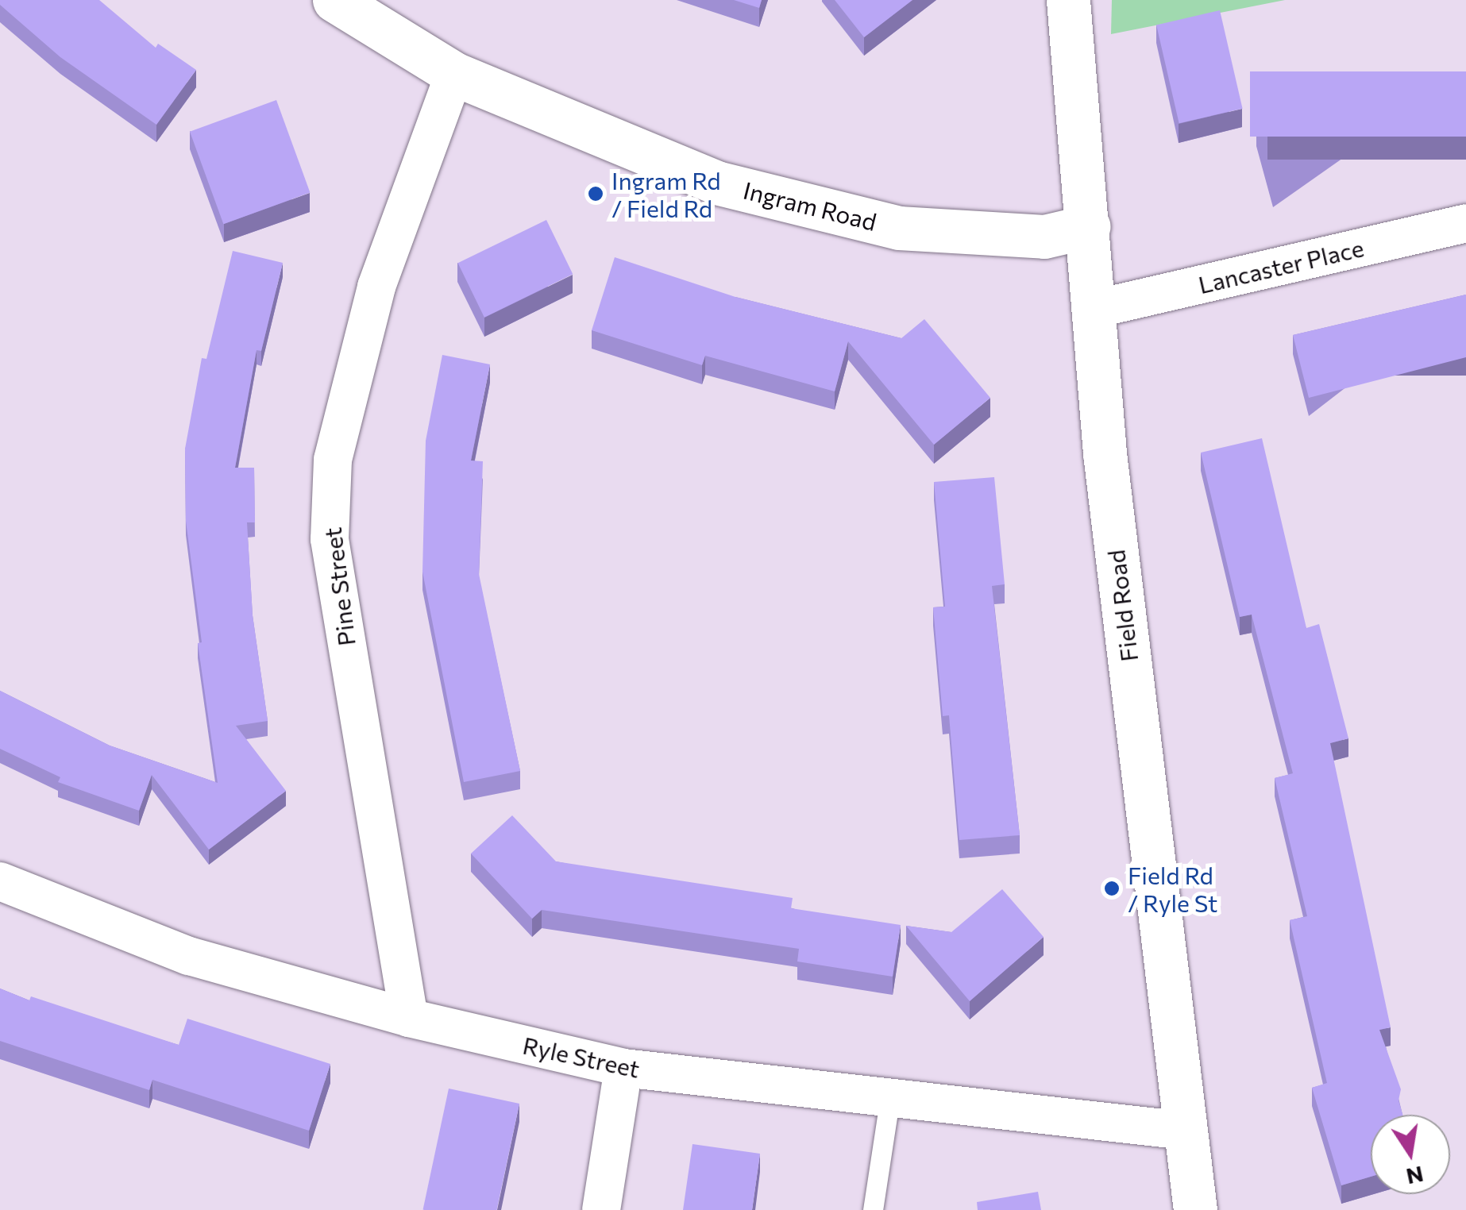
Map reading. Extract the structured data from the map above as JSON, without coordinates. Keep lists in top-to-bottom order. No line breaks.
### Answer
{"streets":{"street":["Ingram Road","Lancaster Place","Pine Street","Field Road","Ryle Street"]},"crossings":[["Ingram Road","Pine Street"],["Ingram Road","Field Road"],["Lancaster Place","Field Road"],["Pine Street","Ryle Street"],["Field Road","Ryle Street"]],"places":["Ingram Rd / Field Rd","Field Rd / Ryle St"],"north":"bottom"}
